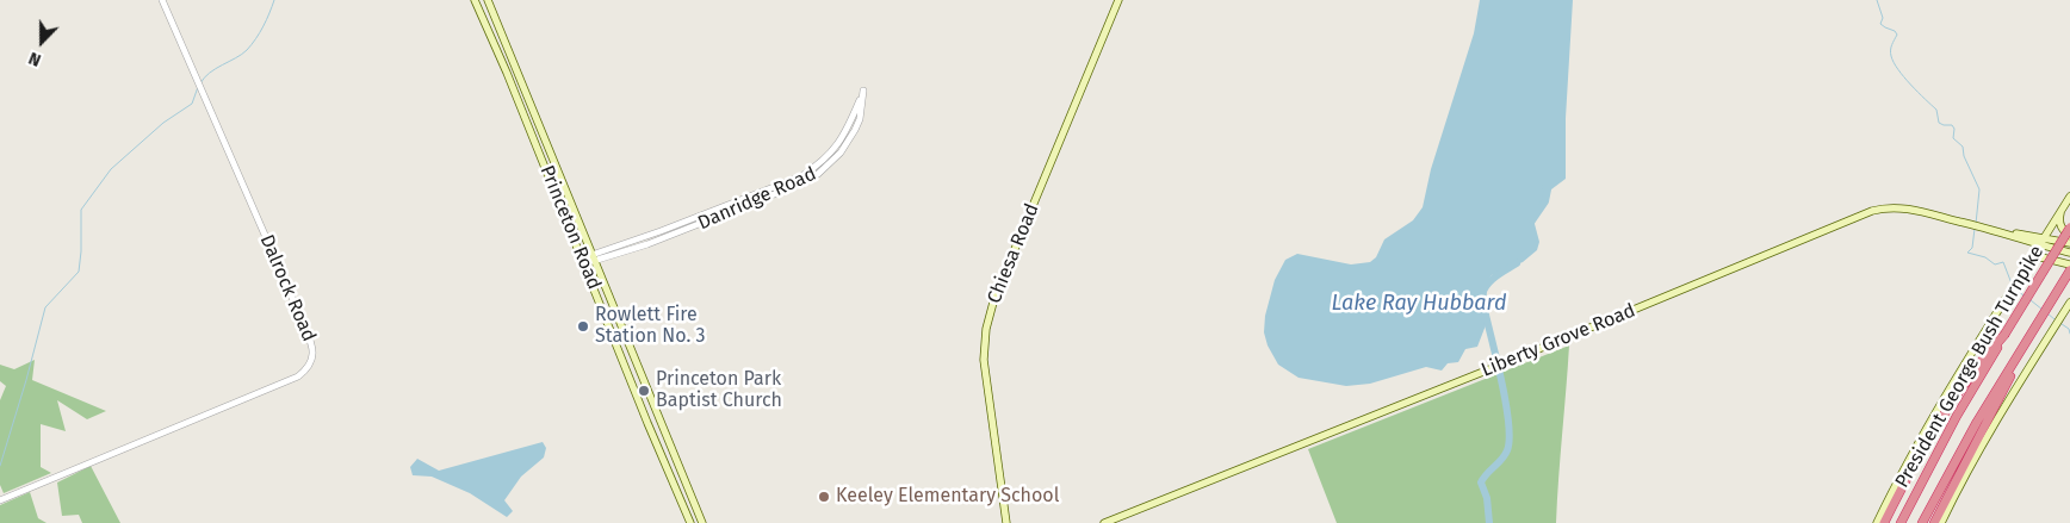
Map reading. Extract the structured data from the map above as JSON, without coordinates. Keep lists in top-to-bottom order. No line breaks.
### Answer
{"streets":{"highway":["President George Bush Turnpike"],"main road":["Princeton Road","Chiesa Road","Liberty Grove Road"],"street":["Danridge Road","Dalrock Road"]},"crossings":[["Danridge Road","Princeton Road"]],"water":["Lake Ray Hubbard"],"places":["Rowlett Fire Station No. 3","Princeton Park Baptist Church","Keeley Elementary School"],"north":"bottom"}
